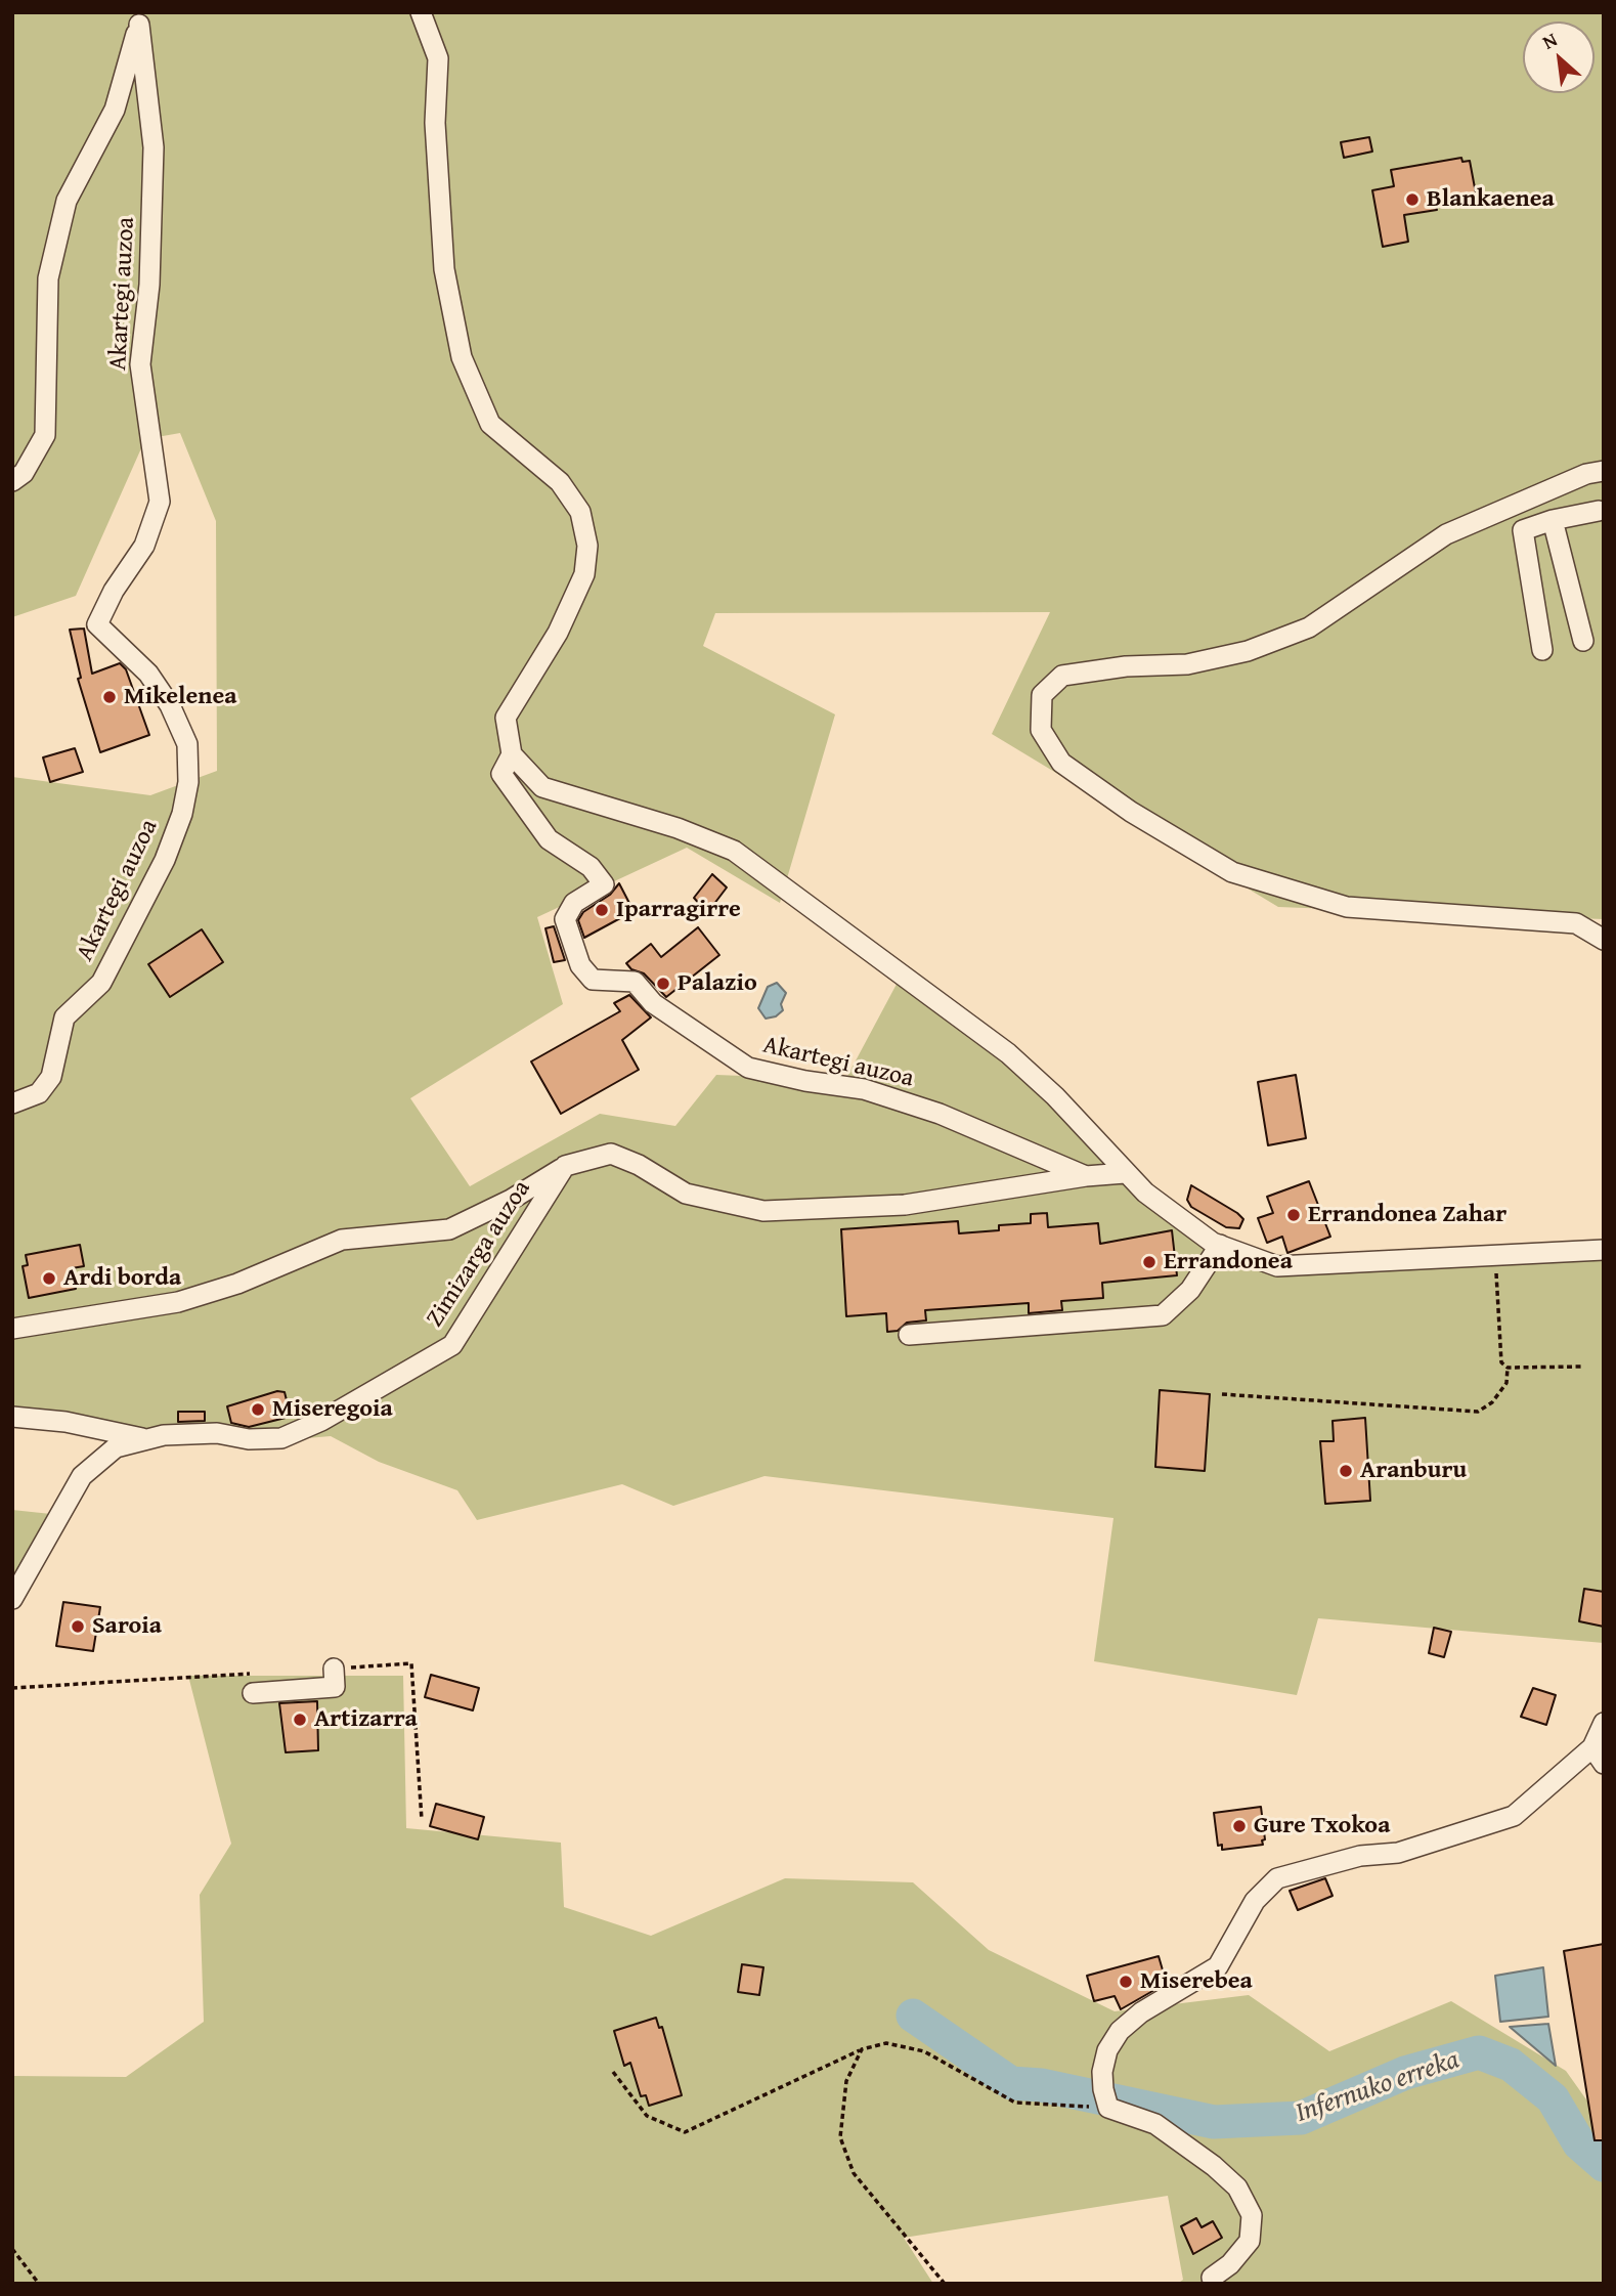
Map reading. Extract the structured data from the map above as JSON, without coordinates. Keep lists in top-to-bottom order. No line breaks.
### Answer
{"streets":{"street":["Akartegi auzoa","Zimizarga auzoa"]},"crossings":[["Akartegi auzoa","Zimizarga auzoa"]],"water":["Infernuko erreka"],"places":["Blankaenea","Mikelenea","Iparragirre","Palazio","Errandonea Zahar","Errandonea","Ardi borda","Miseregoia","Aranburu","Saroia","Artizarra","Gure Txokoa","Miserebea"],"north":"top left"}
